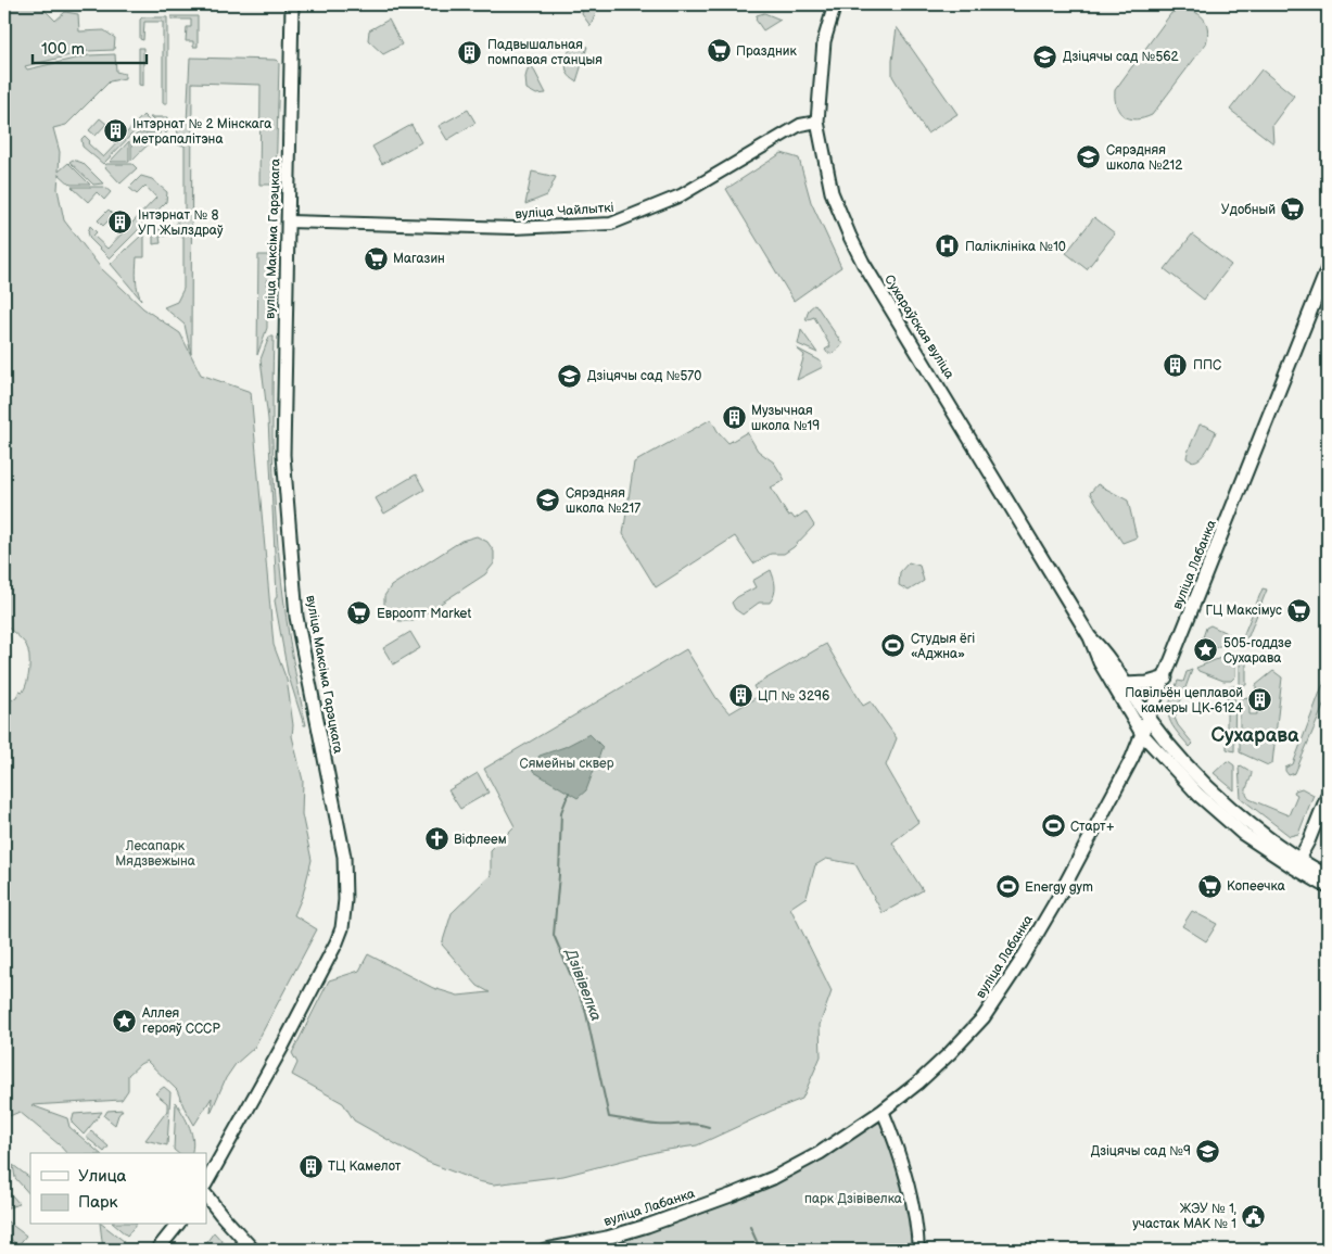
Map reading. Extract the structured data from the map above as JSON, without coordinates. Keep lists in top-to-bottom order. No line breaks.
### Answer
{"streets":{"main road":["вуліца Максіма Гарэцкага","Сухараўская вуліца","вуліца Лабанка"],"street":["вуліца Чайлыткі"]},"crossings":[["вуліца Чайлыткі","вуліца Максіма Гарэцкага"],["вуліца Чайлыткі","Сухараўская вуліца"],["Сухараўская вуліца","вуліца Лабанка"]],"districts":["Сухарава"],"water":["Дзівівелка"],"parks":["Сямейны сквер","Лесапарк Мядзвежына","парк Дзівівелка"],"places":{"supermarket":["Праздник","Удобный","Магазин","ГЦ Максімус","Евроопт Market","Копеечка"],"building":["Падвышальная помпавая станцыя","Інтэрнат № 2 Мінскага метрапалітэна","Інтэрнат № 8 УП Жылздраў","ППС","Музычная школа №19","ЦП № 3296","Павільён цеплавой камеры ЦК-6124","ТЦ Камелот"],"school or university":["Дзіцячы сад №562","Сярэдняя школа №212","Дзіцячы сад №570","Сярэдняя школа №217","Дзіцячы сад №9"],"hospital":["Паліклініка №10"],"sports":["Студыя ёгі «Аджна»","Старт+","Energy gym"],"place":["505-годдзе Сухарава","Аллея герояў СССР"],"church":["Віфлеем"],"public building":["ЖЭУ № 1, участак МАК № 1"]},"legend":["Улица","Парк"],"scale_bar":"100 m"}
